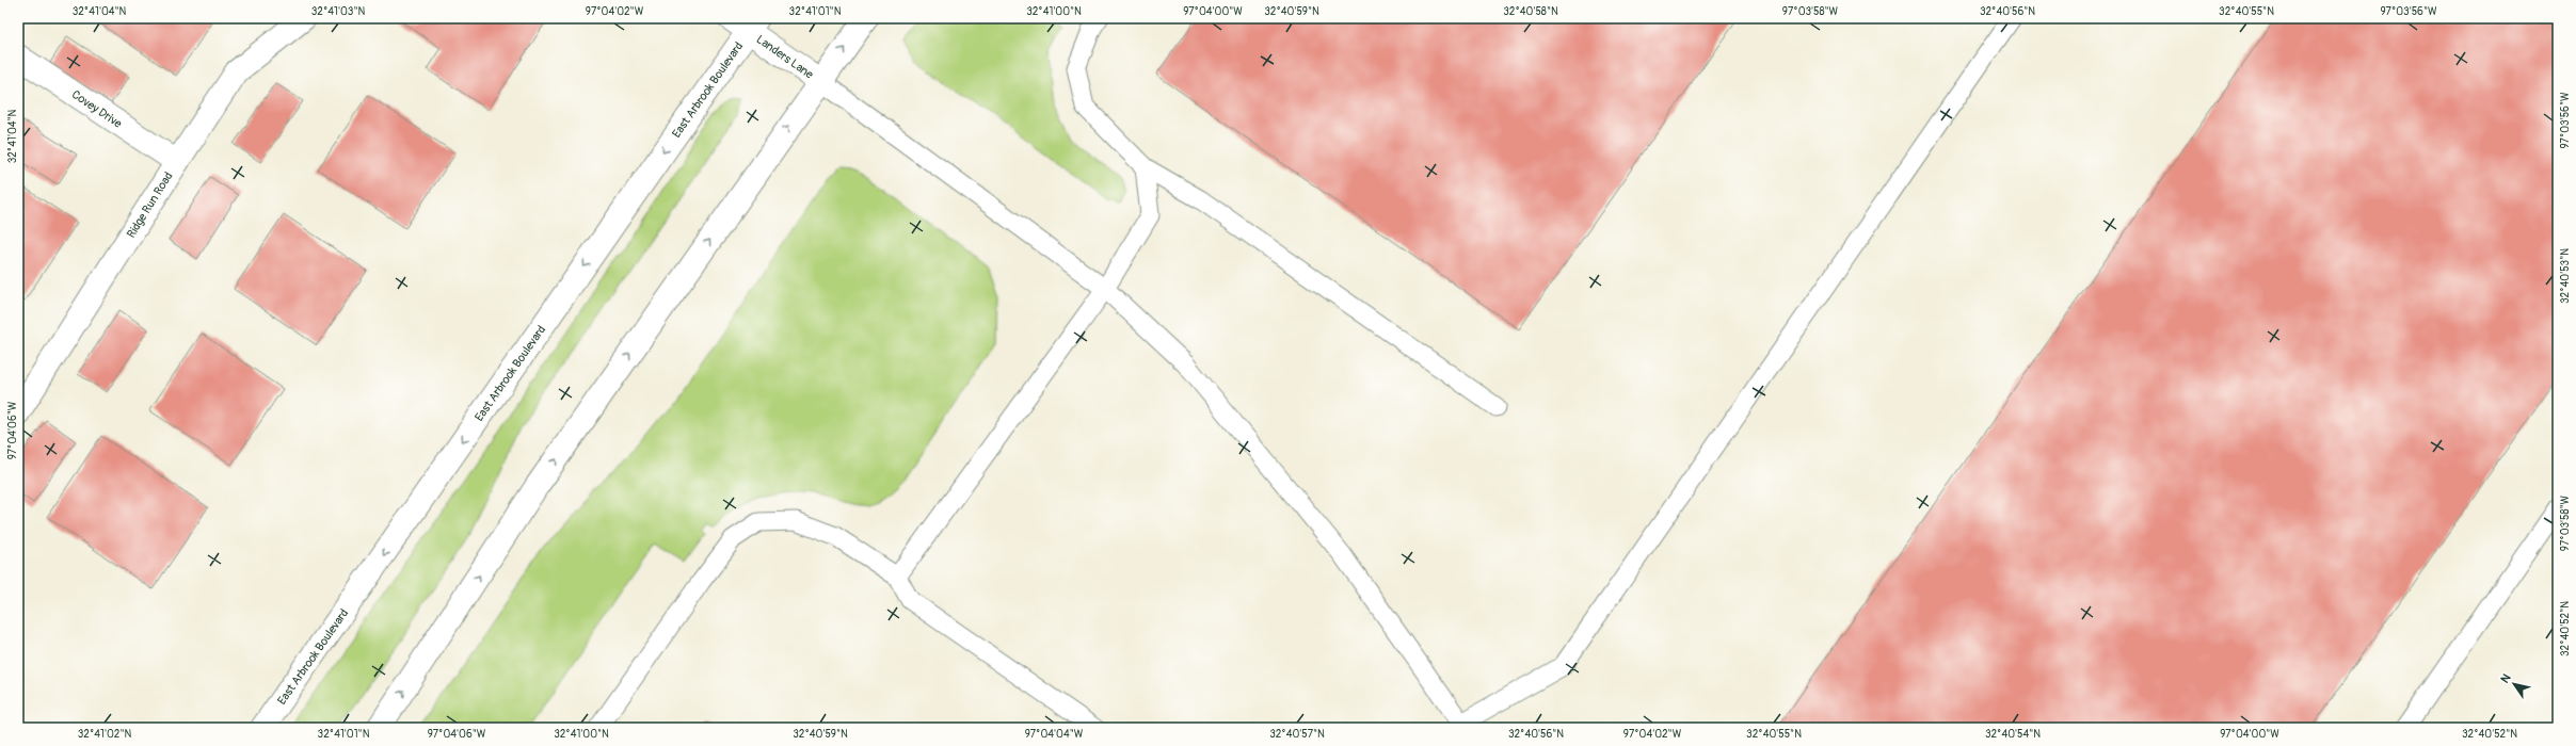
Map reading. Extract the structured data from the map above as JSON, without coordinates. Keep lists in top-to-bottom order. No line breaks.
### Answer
{"streets":{"street":["Landers Lane","East Arbrook Boulevard","Covey Drive","Ridge Run Road"]},"crossings":[["Landers Lane","East Arbrook Boulevard"],["Covey Drive","Ridge Run Road"]],"north":"top left","coordinates":["32°41'04\"N","32°41'03\"N","97°04'02\"W","32°41'01\"N","32°41'00\"N","97°04'00\"W","32°40'59\"N","32°40'58\"N","97°03'58\"W","32°40'56\"N","32°40'55\"N","97°03'56\"W","32°40'53\"N","97°04'06\"W","32°40'52\"N","32°41'02\"N","97°04'04\"W","32°40'57\"N","32°40'54\"N"]}
